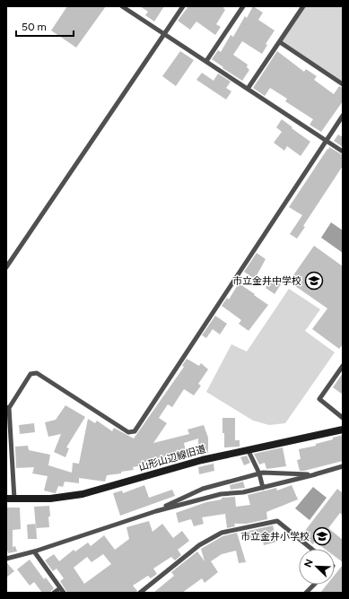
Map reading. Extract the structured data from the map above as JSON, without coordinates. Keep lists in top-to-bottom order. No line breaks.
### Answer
{"streets":{"street":["山形山辺線旧道"]},"places":{"school or university":["市立金井中学校","市立金井小学校"]},"scale_bar":"50 m","north":"top left"}
